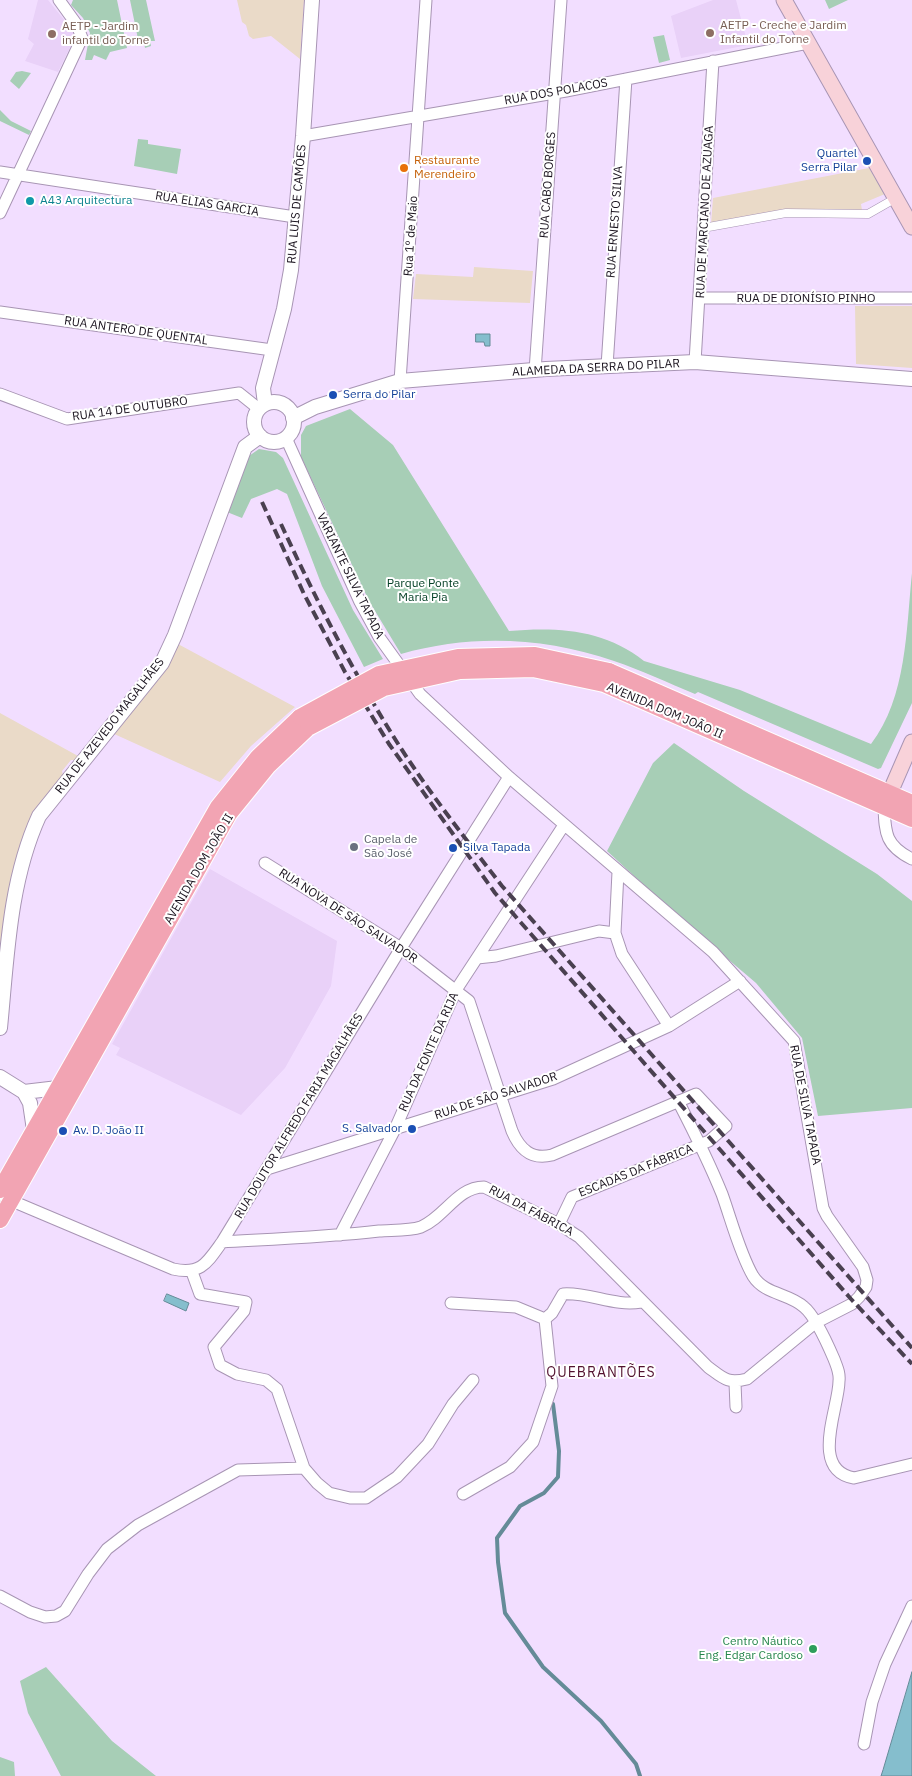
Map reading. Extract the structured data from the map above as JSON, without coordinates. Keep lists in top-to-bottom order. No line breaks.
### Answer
{"streets":{"main road":["AVENIDA DOM JOÃO II"],"street":["RUA DOS POLACOS","RUA CABO BORGES","RUA ELIAS GARCIA","RUA LUIS DE CAMÕES","RUA DE MARCIANO DE AZUAGA","RUA ERNESTO SILVA","Rua 1º de Maio","RUA DE DIONÍSIO PINHO","RUA ANTERO DE QUENTAL","ALAMEDA DA SERRA DO PILAR","RUA 14 DE OUTUBRO","VARIANTE SILVA TAPADA","RUA DE AZEVEDO MAGALHÃES","RUA NOVA DE SÃO SALVADOR","RUA DA FONTE DA RIJA","RUA DE SÃO SALVADOR","RUA DE SILVA TAPADA","RUA DOUTOR ALFREDO FARIA MAGALHÃES","ESCADAS DA FÁBRICA","RUA DA FÁBRICA"]},"crossings":[["RUA DOS POLACOS","RUA CABO BORGES"],["RUA DOS POLACOS","RUA LUIS DE CAMÕES"],["RUA DOS POLACOS","RUA DE MARCIANO DE AZUAGA"],["RUA DOS POLACOS","RUA ERNESTO SILVA"],["RUA DOS POLACOS","Rua 1º de Maio"],["RUA CABO BORGES","ALAMEDA DA SERRA DO PILAR"],["RUA ELIAS GARCIA","RUA LUIS DE CAMÕES"],["RUA LUIS DE CAMÕES","RUA ANTERO DE QUENTAL"],["RUA LUIS DE CAMÕES","ALAMEDA DA SERRA DO PILAR"],["RUA LUIS DE CAMÕES","RUA 14 DE OUTUBRO"],["RUA LUIS DE CAMÕES","VARIANTE SILVA TAPADA"],["RUA LUIS DE CAMÕES","RUA DE AZEVEDO MAGALHÃES"],["RUA DE MARCIANO DE AZUAGA","RUA DE DIONÍSIO PINHO"],["RUA DE MARCIANO DE AZUAGA","ALAMEDA DA SERRA DO PILAR"],["RUA ERNESTO SILVA","ALAMEDA DA SERRA DO PILAR"],["Rua 1º de Maio","ALAMEDA DA SERRA DO PILAR"],["ALAMEDA DA SERRA DO PILAR","RUA 14 DE OUTUBRO"],["ALAMEDA DA SERRA DO PILAR","VARIANTE SILVA TAPADA"],["ALAMEDA DA SERRA DO PILAR","RUA DE AZEVEDO MAGALHÃES"],["RUA 14 DE OUTUBRO","VARIANTE SILVA TAPADA"],["RUA 14 DE OUTUBRO","RUA DE AZEVEDO MAGALHÃES"],["VARIANTE SILVA TAPADA","RUA DE AZEVEDO MAGALHÃES"],["VARIANTE SILVA TAPADA","RUA DA FONTE DA RIJA"],["VARIANTE SILVA TAPADA","RUA DE SILVA TAPADA"],["VARIANTE SILVA TAPADA","RUA DOUTOR ALFREDO FARIA MAGALHÃES"],["RUA NOVA DE SÃO SALVADOR","RUA DA FONTE DA RIJA"],["RUA NOVA DE SÃO SALVADOR","RUA DE SÃO SALVADOR"],["RUA NOVA DE SÃO SALVADOR","RUA DOUTOR ALFREDO FARIA MAGALHÃES"],["RUA NOVA DE SÃO SALVADOR","ESCADAS DA FÁBRICA"],["RUA DA FONTE DA RIJA","RUA DE SÃO SALVADOR"],["RUA DA FONTE DA RIJA","RUA DE SILVA TAPADA"],["RUA DA FONTE DA RIJA","RUA DA FÁBRICA"],["RUA DE SÃO SALVADOR","RUA DE SILVA TAPADA"],["RUA DE SÃO SALVADOR","RUA DOUTOR ALFREDO FARIA MAGALHÃES"],["RUA DOUTOR ALFREDO FARIA MAGALHÃES","RUA DA FÁBRICA"],["ESCADAS DA FÁBRICA","RUA DA FÁBRICA"]],"districts":["QUEBRANTÕES"],"parks":["Parque Ponte Maria Pia"],"places":["AETP - Creche e Jardim Infantil do Torne","AETP - Jardim infantil do Torne","Quartel Serra Pilar","Restaurante Merendeiro","A43 Arquitectura","Serra do Pilar","Capela de São José","Silva Tapada","S. Salvador","Av. D. João II","Centro Náutico Eng. Edgar Cardoso"]}
